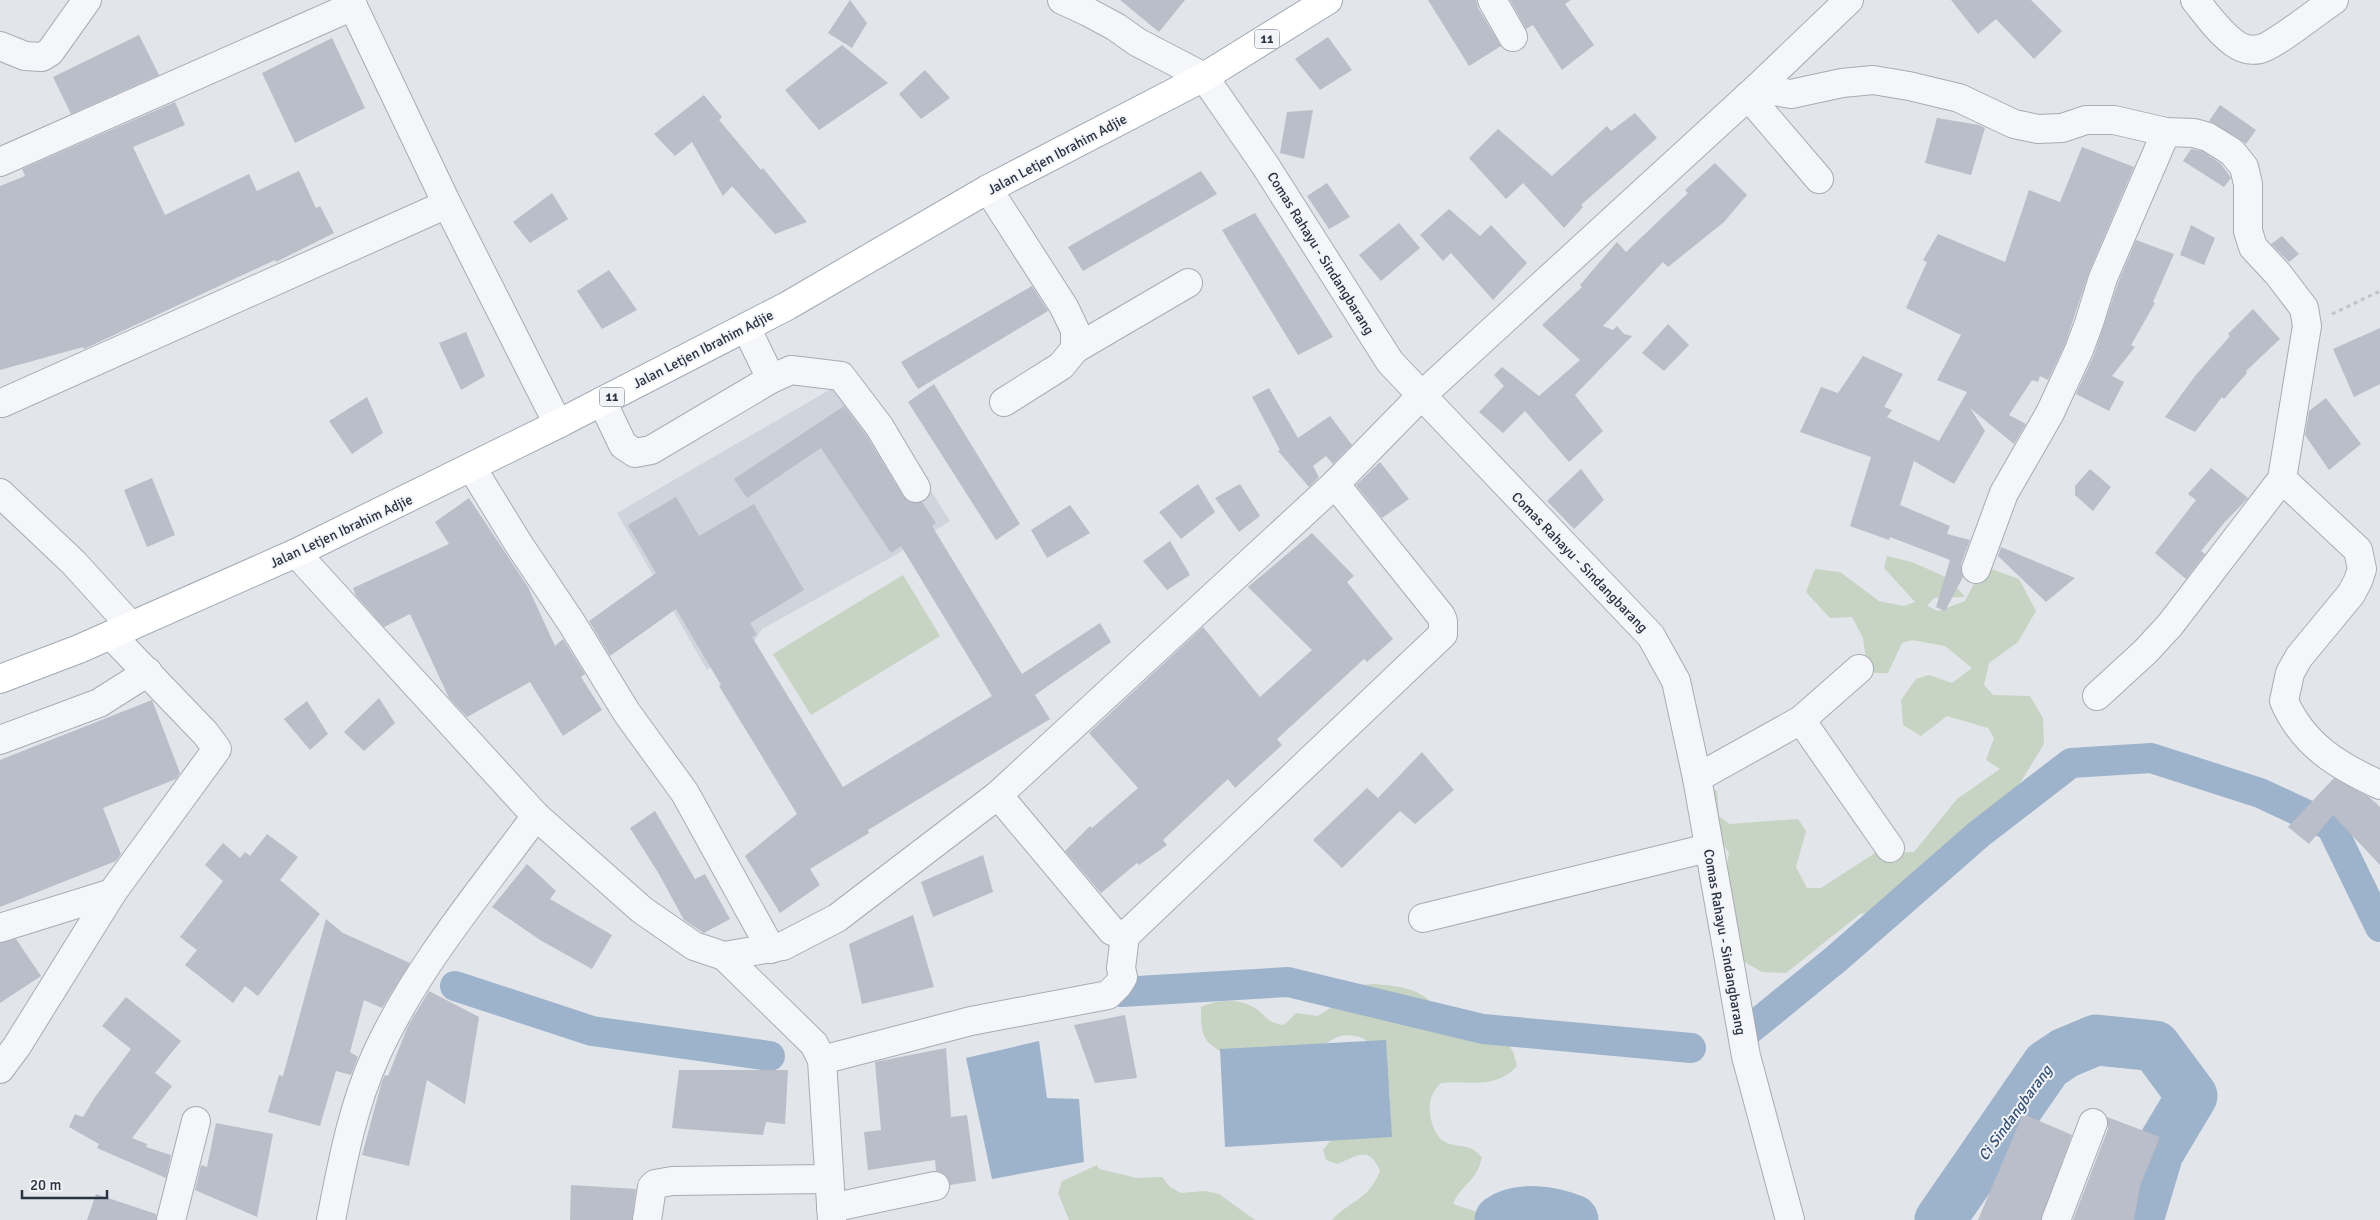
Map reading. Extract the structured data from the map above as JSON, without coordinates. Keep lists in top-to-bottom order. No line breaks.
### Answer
{"streets":{"main road":["11","Jalan Letjen Ibrahim Adjie"],"street":["Comas Rahayu - Sindangbarang"]},"crossings":[["Jalan Letjen Ibrahim Adjie","Comas Rahayu - Sindangbarang"]],"water":["Ci Sindangbarang"],"scale_bar":"20 m"}
